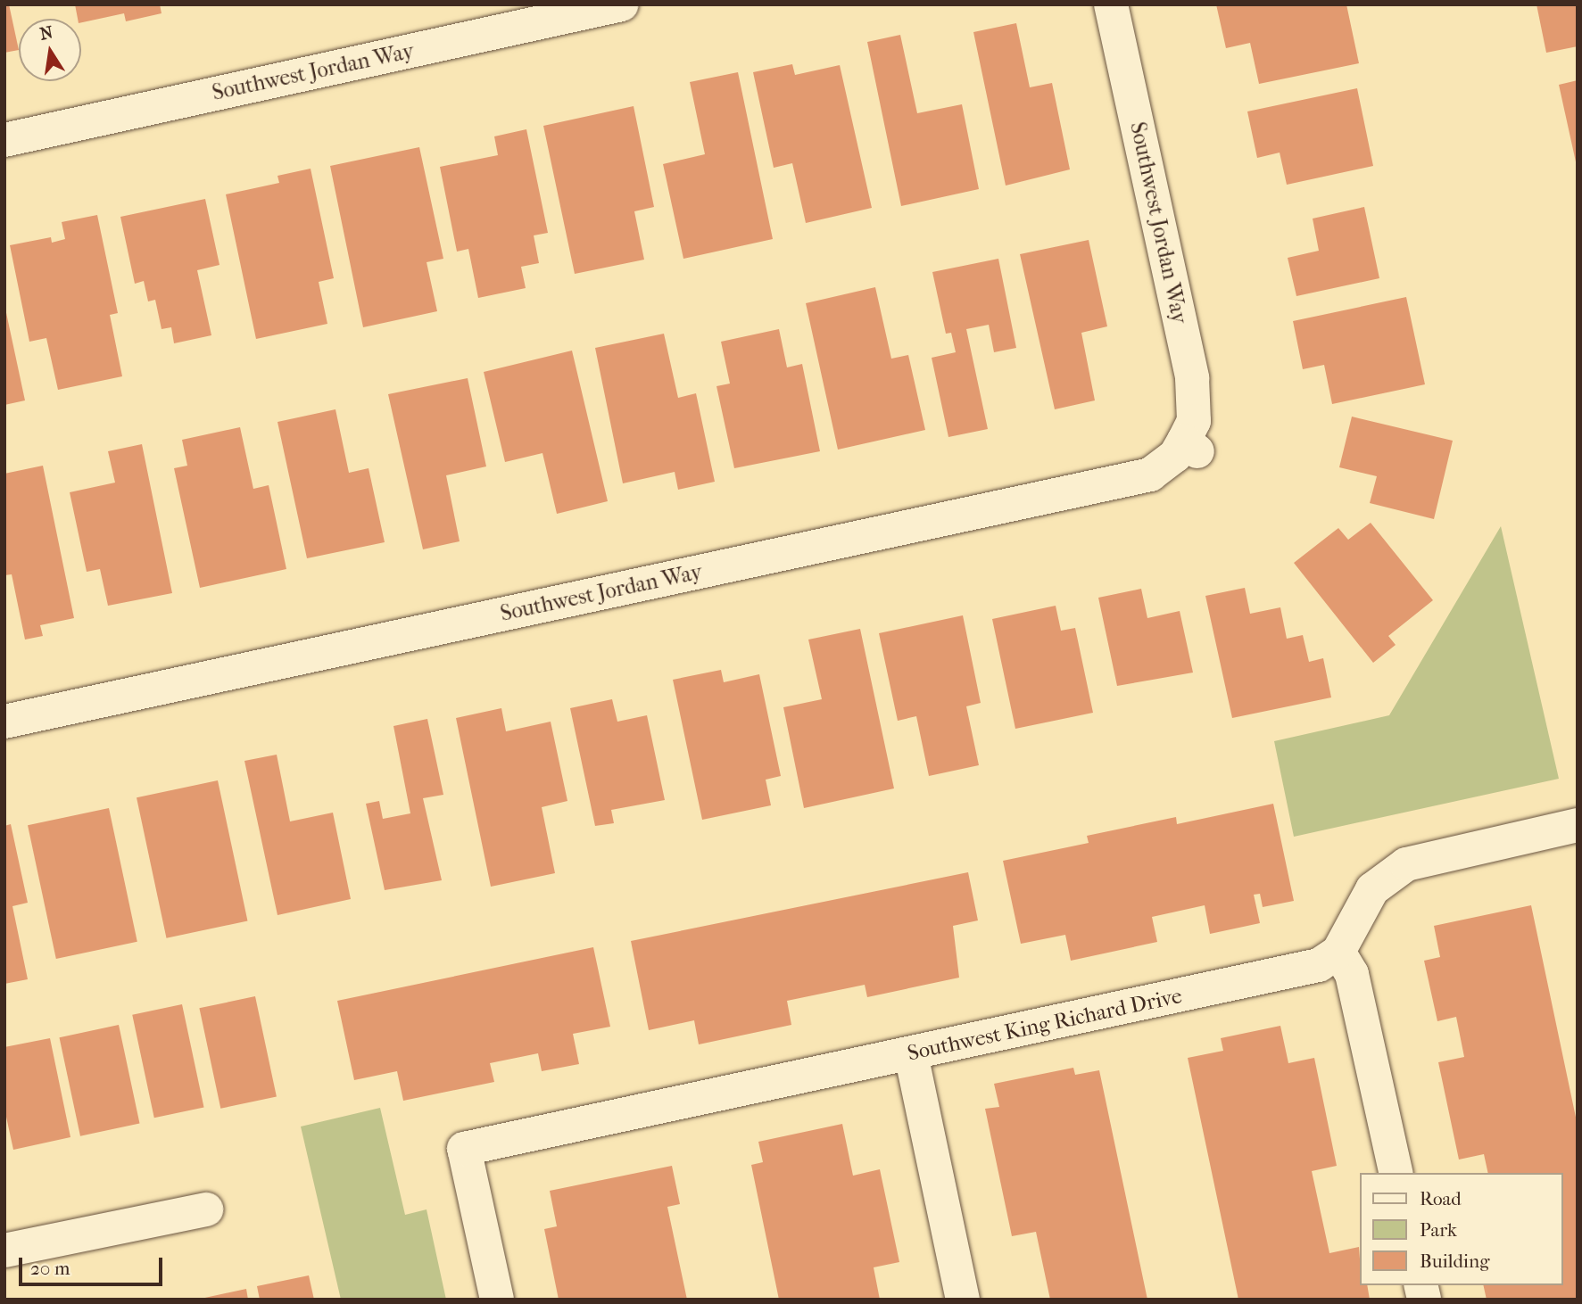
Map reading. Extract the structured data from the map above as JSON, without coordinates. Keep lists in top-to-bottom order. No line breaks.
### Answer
{"streets":{"street":["Southwest Jordan Way","Southwest King Richard Drive"]},"legend":["Road","Park","Building"],"scale_bar":"20 m","north":"top"}
